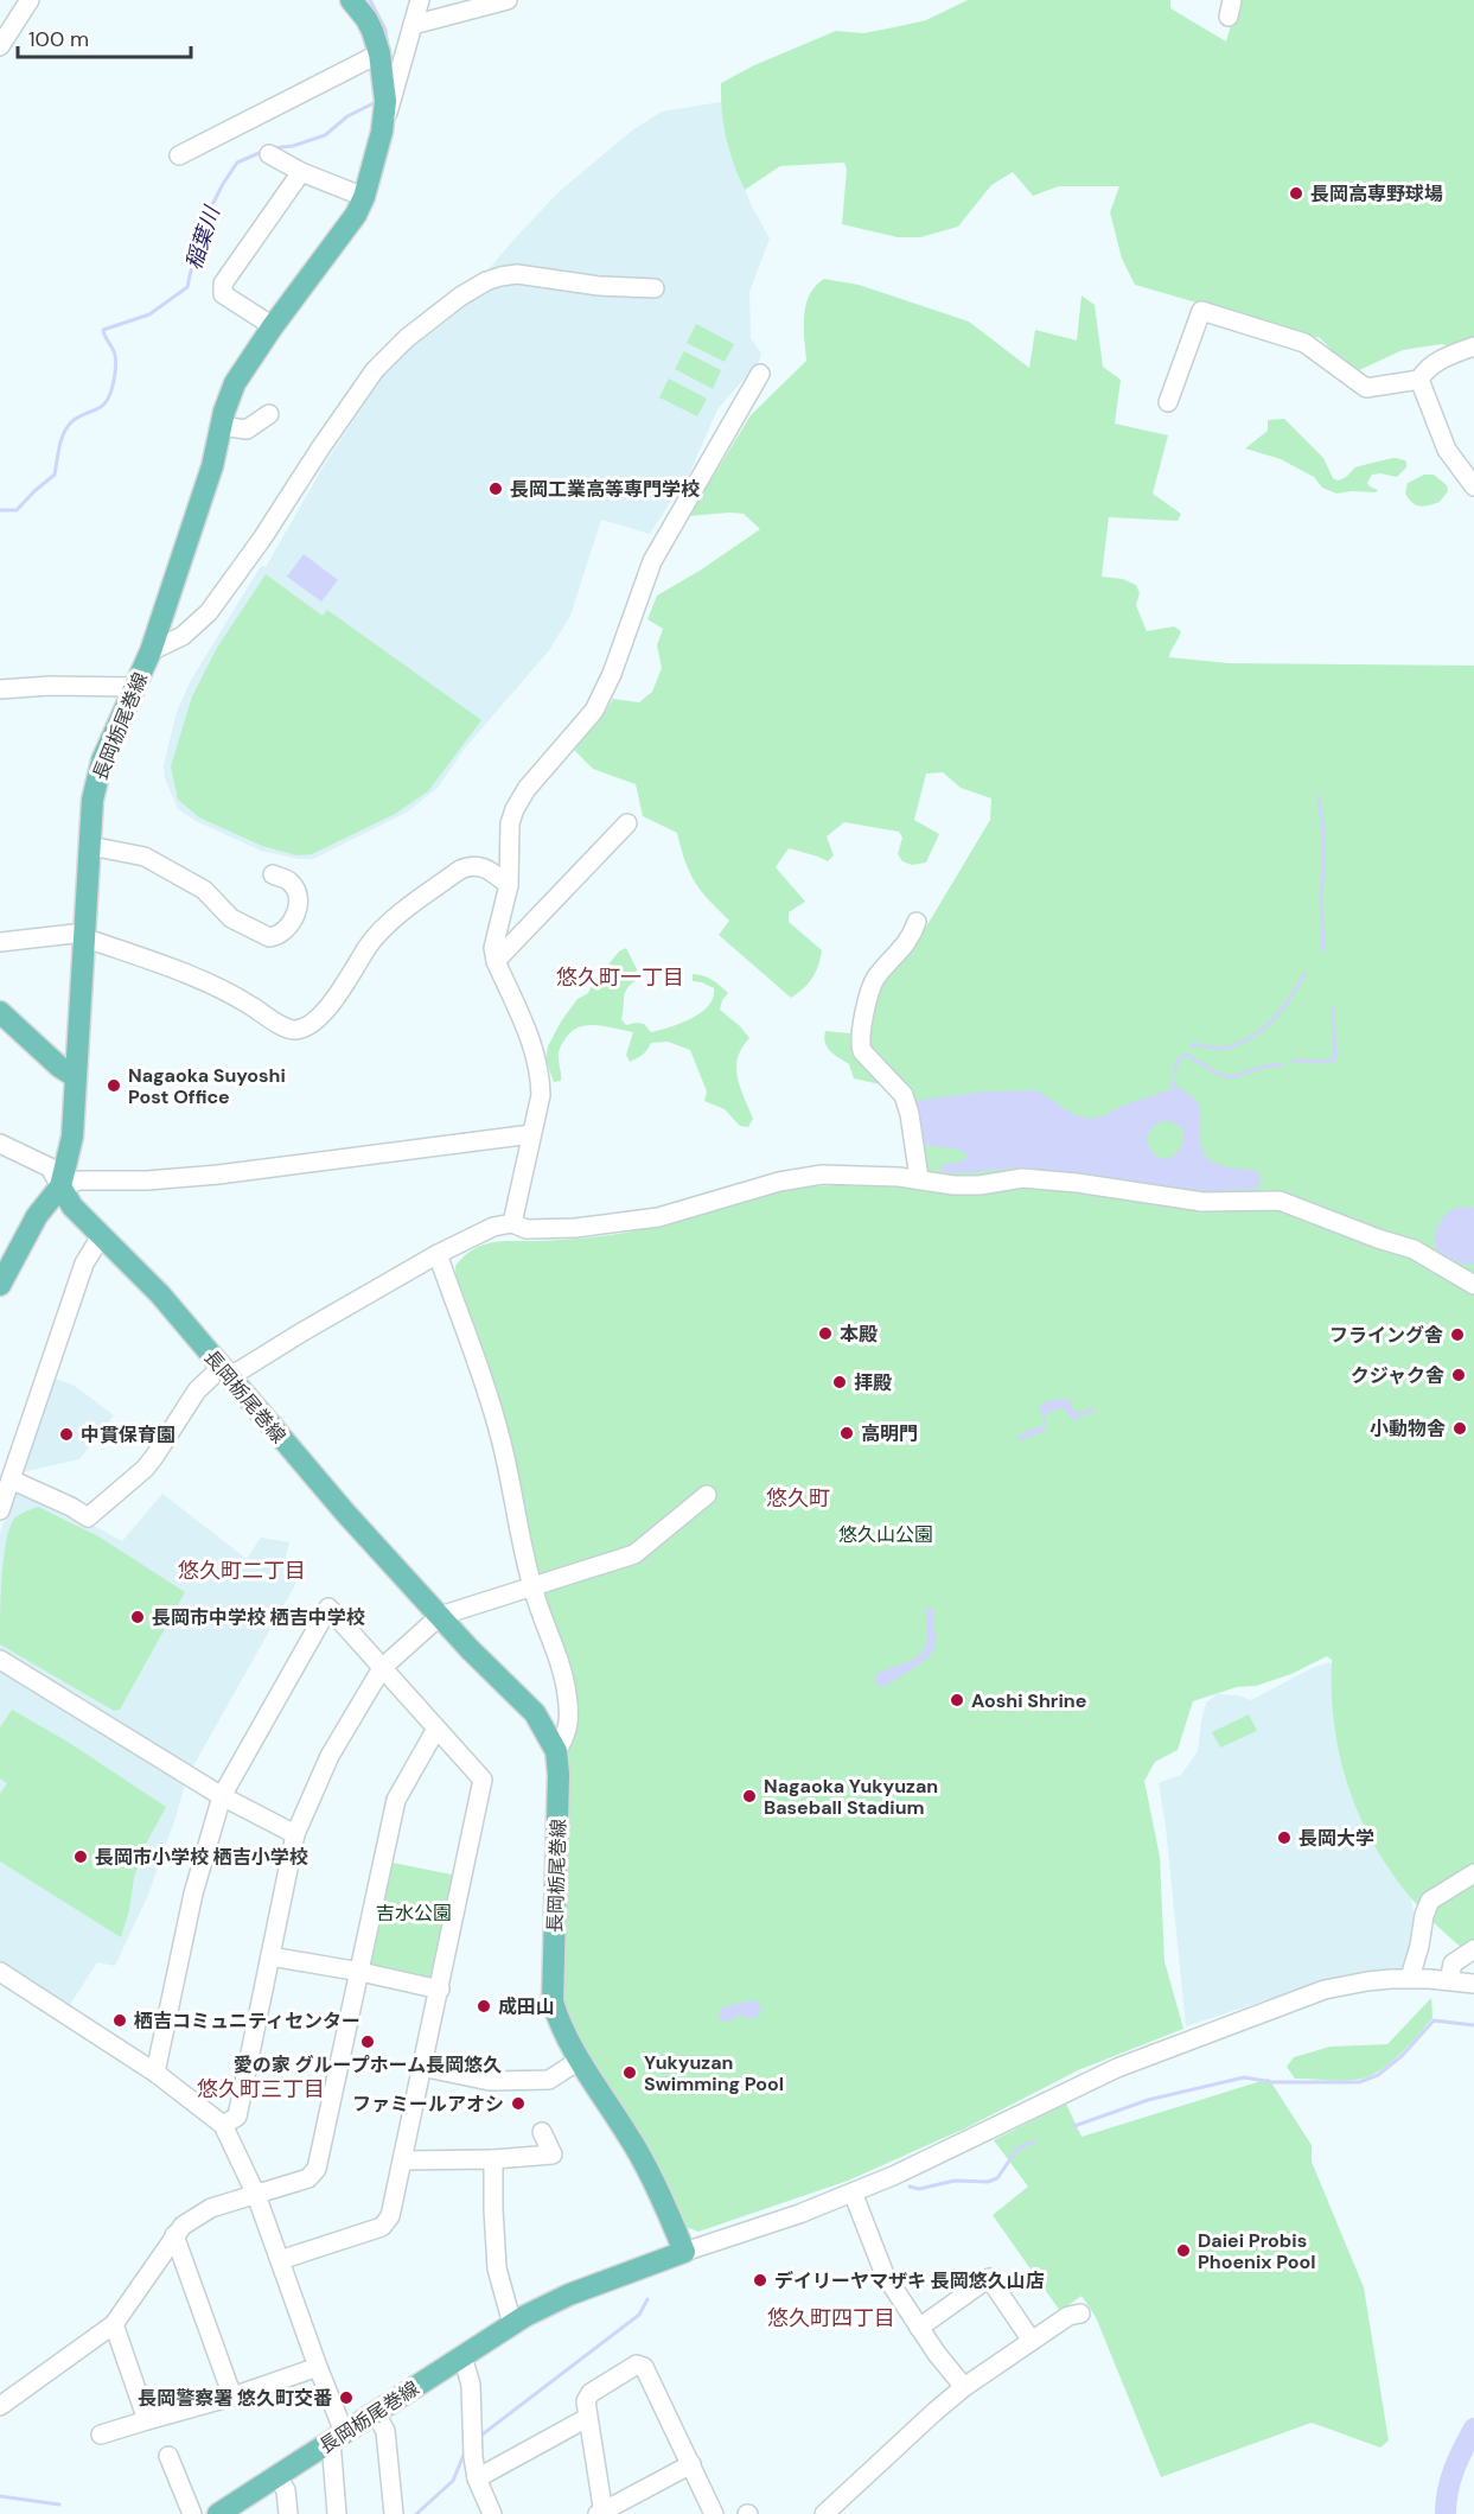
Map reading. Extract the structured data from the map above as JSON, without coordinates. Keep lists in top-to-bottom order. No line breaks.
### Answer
{"streets":{"main road":["長岡栃尾巻線"]},"districts":["悠久町一丁目","悠久町","悠久町二丁目","悠久町三丁目","悠久町四丁目"],"water":["稲葉川"],"parks":["悠久山公園","吉水公園"],"places":["長岡高専野球場","長岡工業高等専門学校","Nagaoka Suyoshi Post Office","本殿","フライング舎","クジャク舎","拝殿","小動物舎","高明門","中貫保育園","長岡市中学校 栖吉中学校","Aoshi Shrine","Nagaoka Yukyuzan Baseball Stadium","長岡大学","長岡市小学校 栖吉小学校","成田山","栖吉コミュニティセンター","愛の家 グループホーム長岡悠久","Yukyuzan Swimming Pool","ファミールアオシ","Daiei Probis Phoenix Pool","デイリーヤマザキ 長岡悠久山店","長岡警察署 悠久町交番"],"scale_bar":"100 m"}
